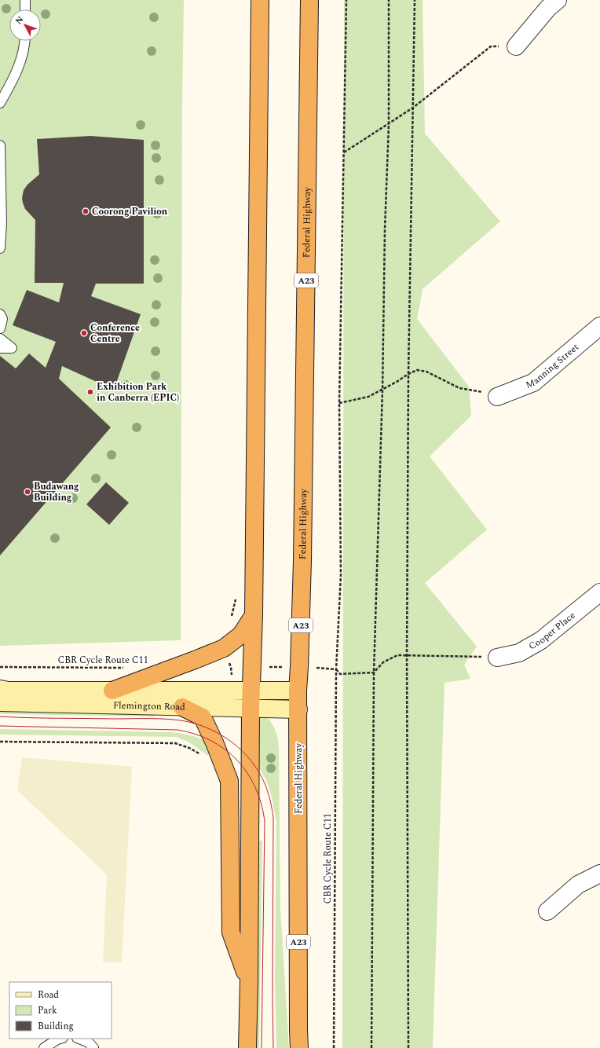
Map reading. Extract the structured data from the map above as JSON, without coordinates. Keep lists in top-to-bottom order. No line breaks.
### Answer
{"streets":{"highway":["Federal Highway","A23"],"main road":["Flemington Road"],"street":["Manning Street","Cooper Place"],"path":["CBR Cycle Route C11"]},"crossings":[["Federal Highway","Flemington Road"]],"places":["Coorong Pavilion","Conference Centre","Exhibition Park in Canberra (EPIC)","Budawang Building"],"legend":["Road","Park","Building"],"north":"top left"}
